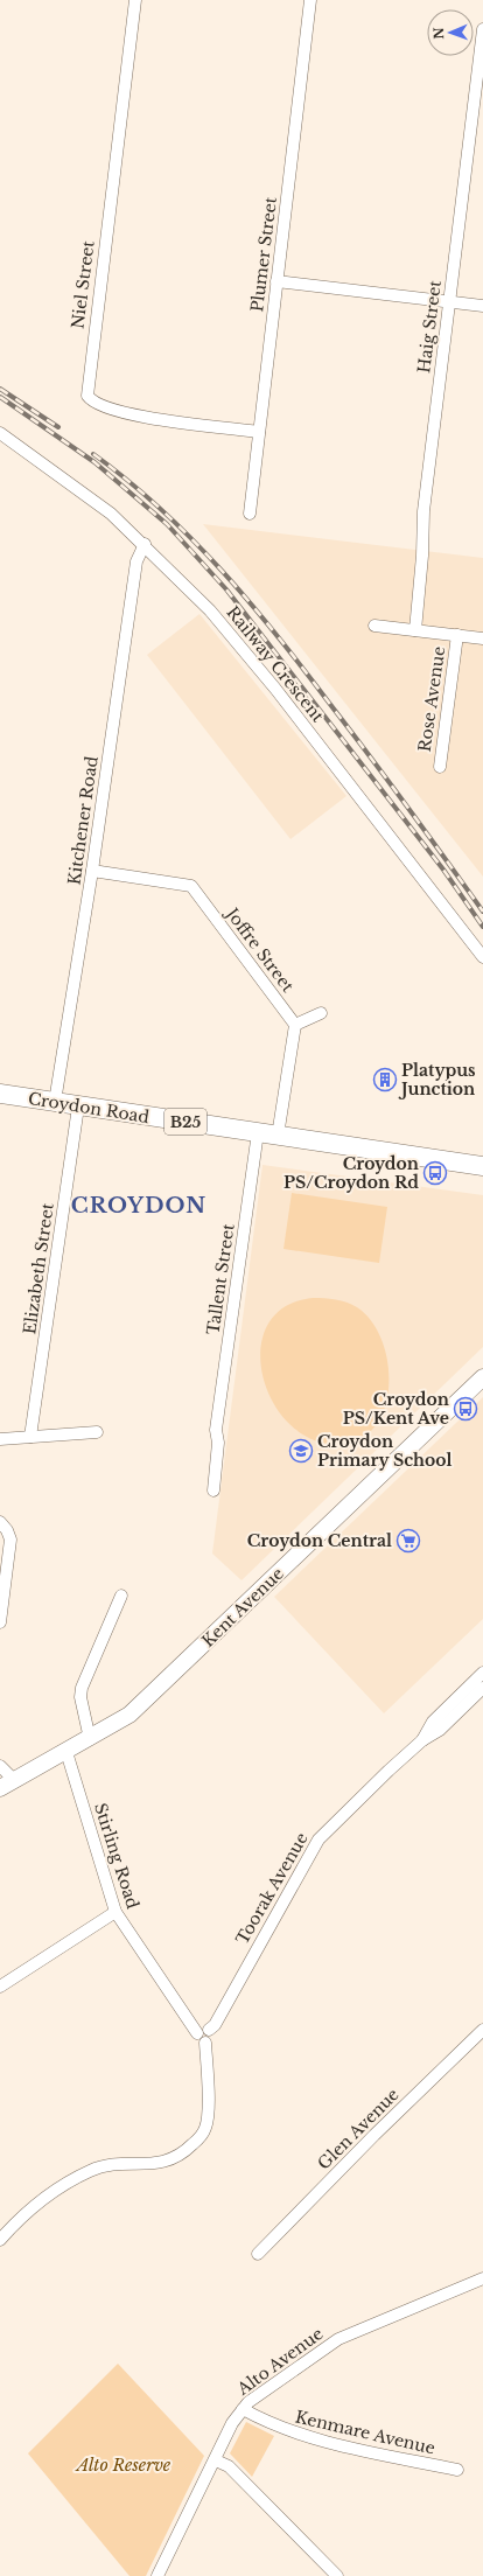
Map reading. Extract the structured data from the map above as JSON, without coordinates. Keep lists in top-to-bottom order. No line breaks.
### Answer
{"streets":{"main road":["Croydon Road","B25","Kent Avenue"],"street":["Plumer Street","Niel Street","Haig Street","Railway Crescent","Rose Avenue","Kitchener Road","Joffre Street","Elizabeth Street","Tallent Street","Stirling Road","Toorak Avenue","Glen Avenue","Alto Avenue","Kenmare Avenue"]},"crossings":[["Plumer Street","Niel Street"],["Railway Crescent","Kitchener Road"],["Kitchener Road","Joffre Street"],["Kitchener Road","Croydon Road"],["Croydon Road","Elizabeth Street"],["Croydon Road","Tallent Street"],["Kent Avenue","Stirling Road"],["Stirling Road","Toorak Avenue"],["Alto Avenue","Kenmare Avenue"]],"districts":["CROYDON"],"parks":["Alto Reserve"],"places":{"building":["Platypus Junction"],"bus stop":["Croydon PS/Croydon Rd","Croydon PS/Kent Ave"],"school or university":["Croydon Primary School"],"supermarket":["Croydon Central"]},"north":"left"}
